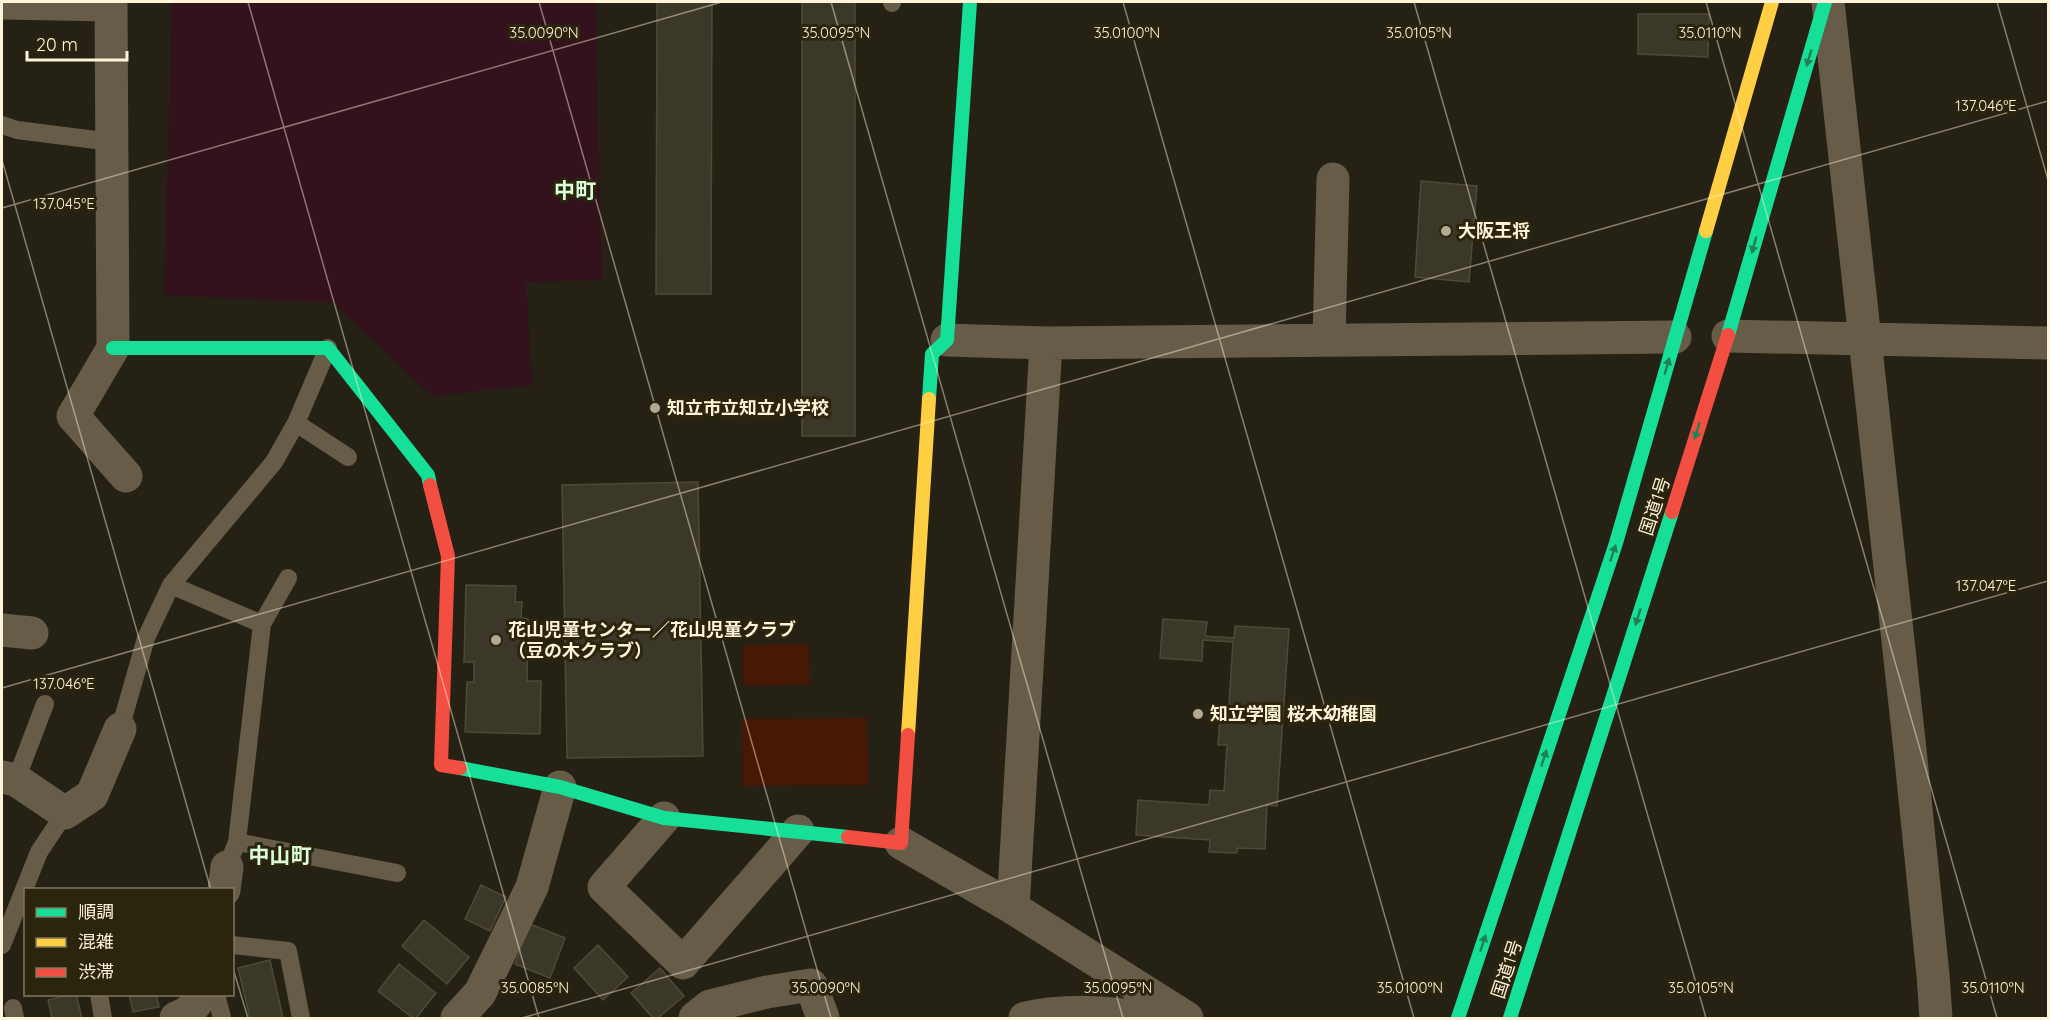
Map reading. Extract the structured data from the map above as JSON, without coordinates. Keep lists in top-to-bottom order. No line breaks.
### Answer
{"streets":{"main road":["国道1号"]},"districts":["中町","中山町"],"places":["大阪王将","知立市立知立小学校","花山児童センター／花山児童クラブ （豆の木クラブ）","知立学園 桜木幼稚園"],"legend":["順調","混雑","渋滞"],"scale_bar":"20 m","coordinates":["35.0090°N","35.0095°N","35.0100°N","35.0105°N","35.0110°N","137.046°E","137.045°E","137.047°E","35.0085°N"]}
